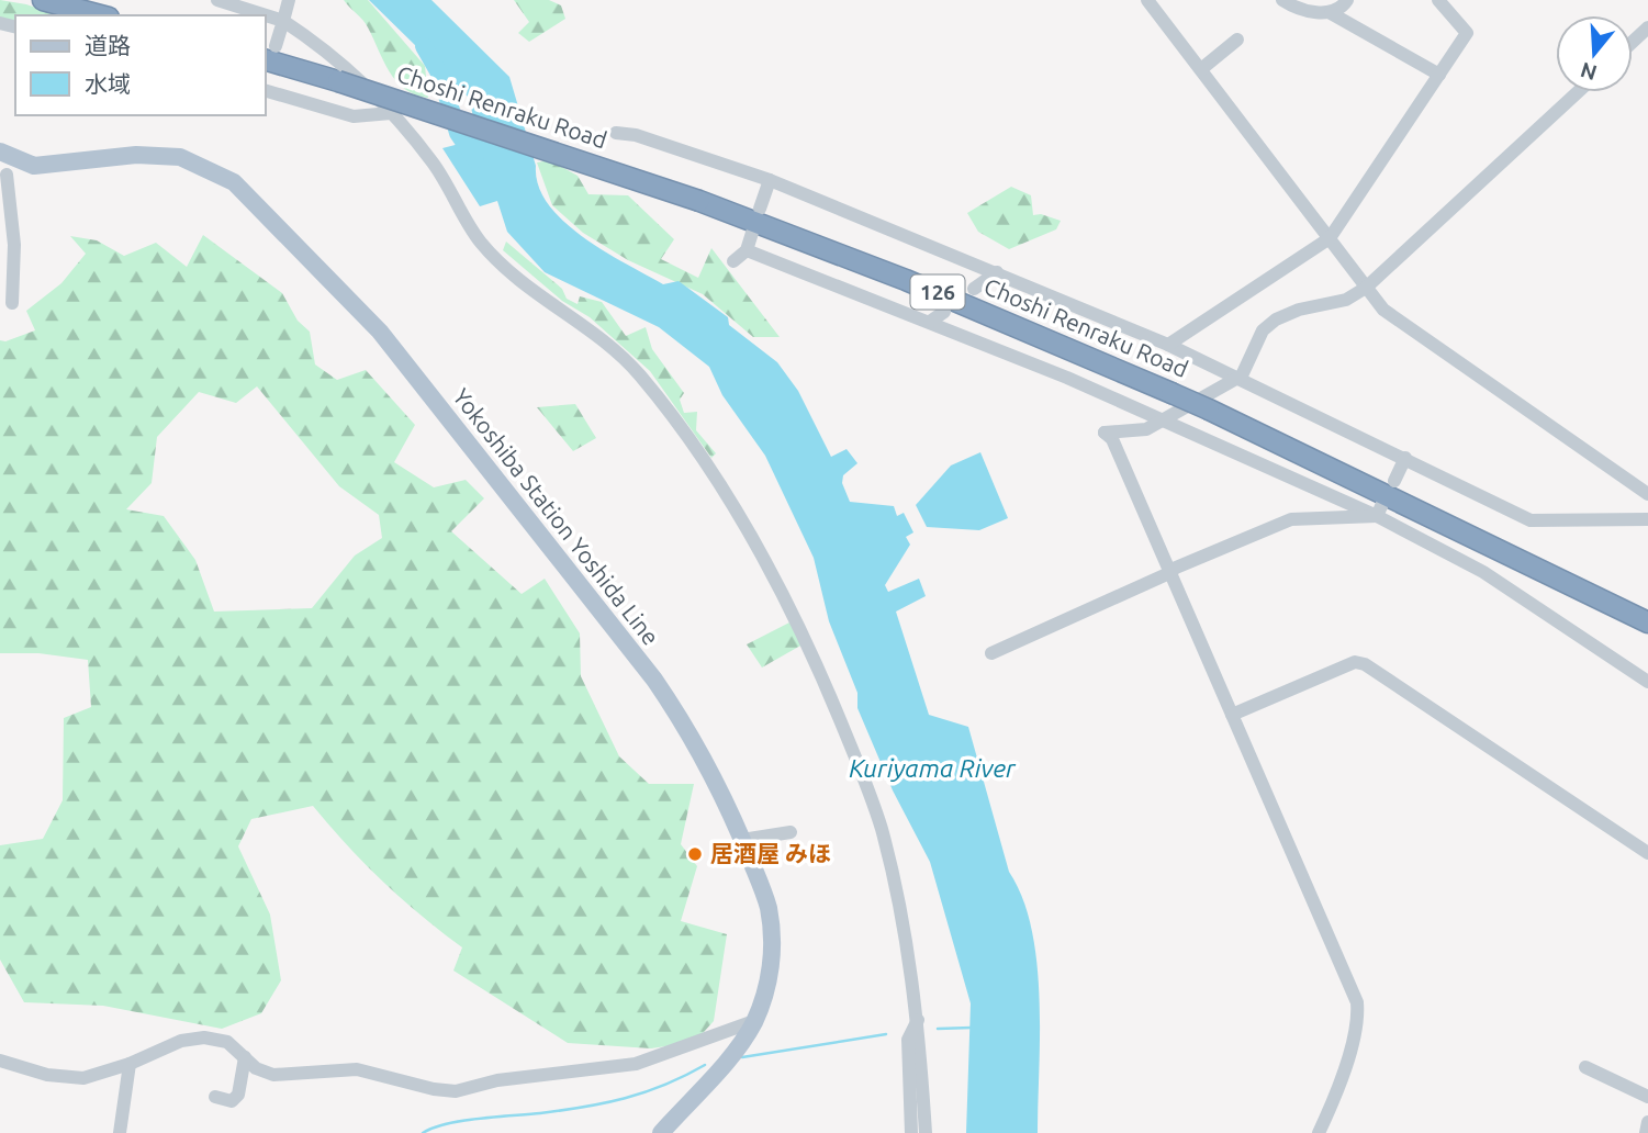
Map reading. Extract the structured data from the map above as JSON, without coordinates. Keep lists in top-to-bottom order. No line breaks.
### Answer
{"streets":{"highway":["Choshi Renraku Road","126"],"main road":["Yokoshiba Station Yoshida Line"]},"water":["Kuriyama River"],"places":["居酒屋 みほ"],"legend":["道路","水域"],"north":"bottom"}
